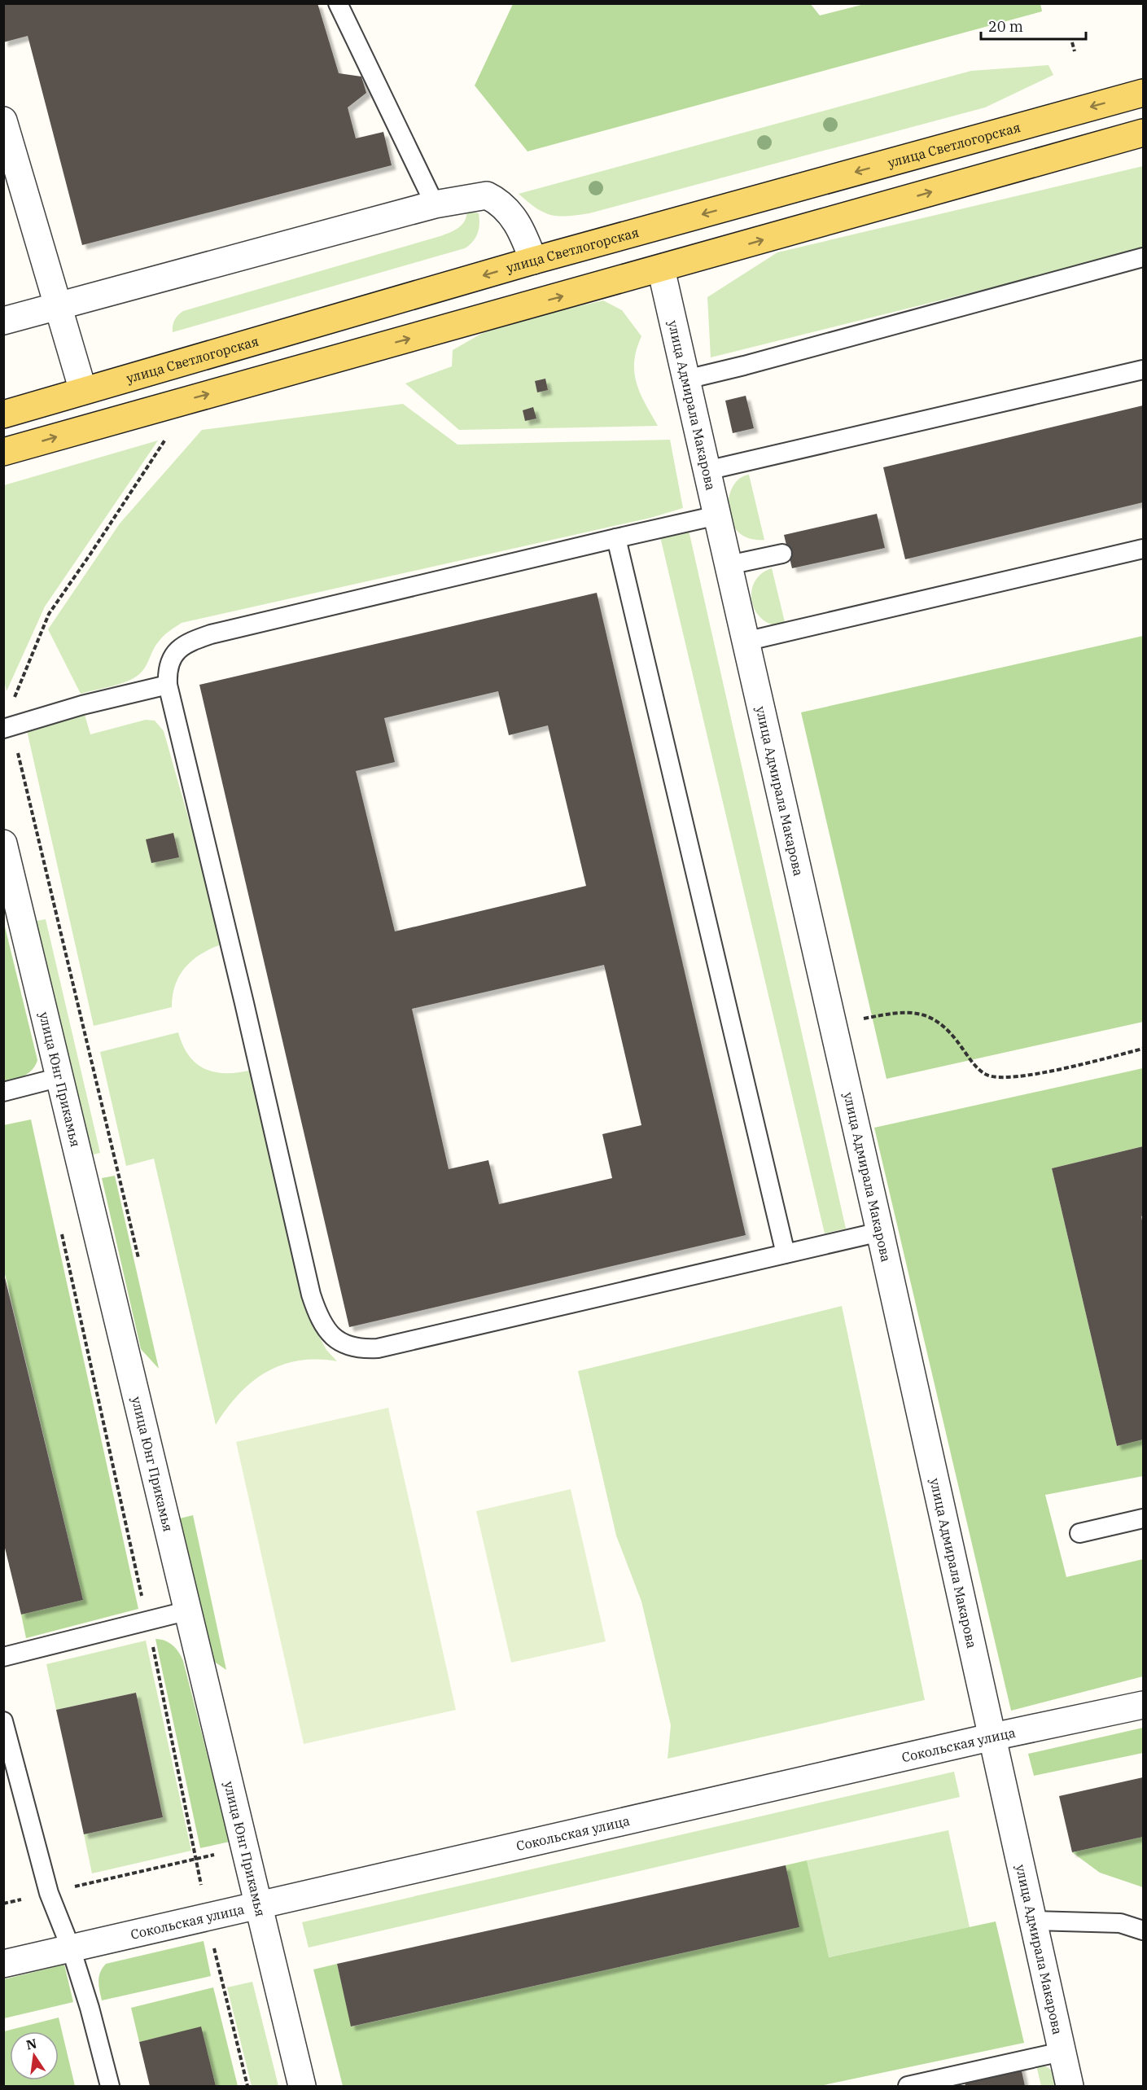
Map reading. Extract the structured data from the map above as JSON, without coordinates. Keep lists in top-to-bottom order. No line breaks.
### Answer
{"streets":{"main road":["улица Светлогорская"],"street":["улица Адмирала Макарова","улица Юнг Прикамья","Сокольская улица"]},"crossings":[["улица Адмирала Макарова","Сокольская улица"],["улица Юнг Прикамья","Сокольская улица"]],"scale_bar":"20 m","north":"top"}
